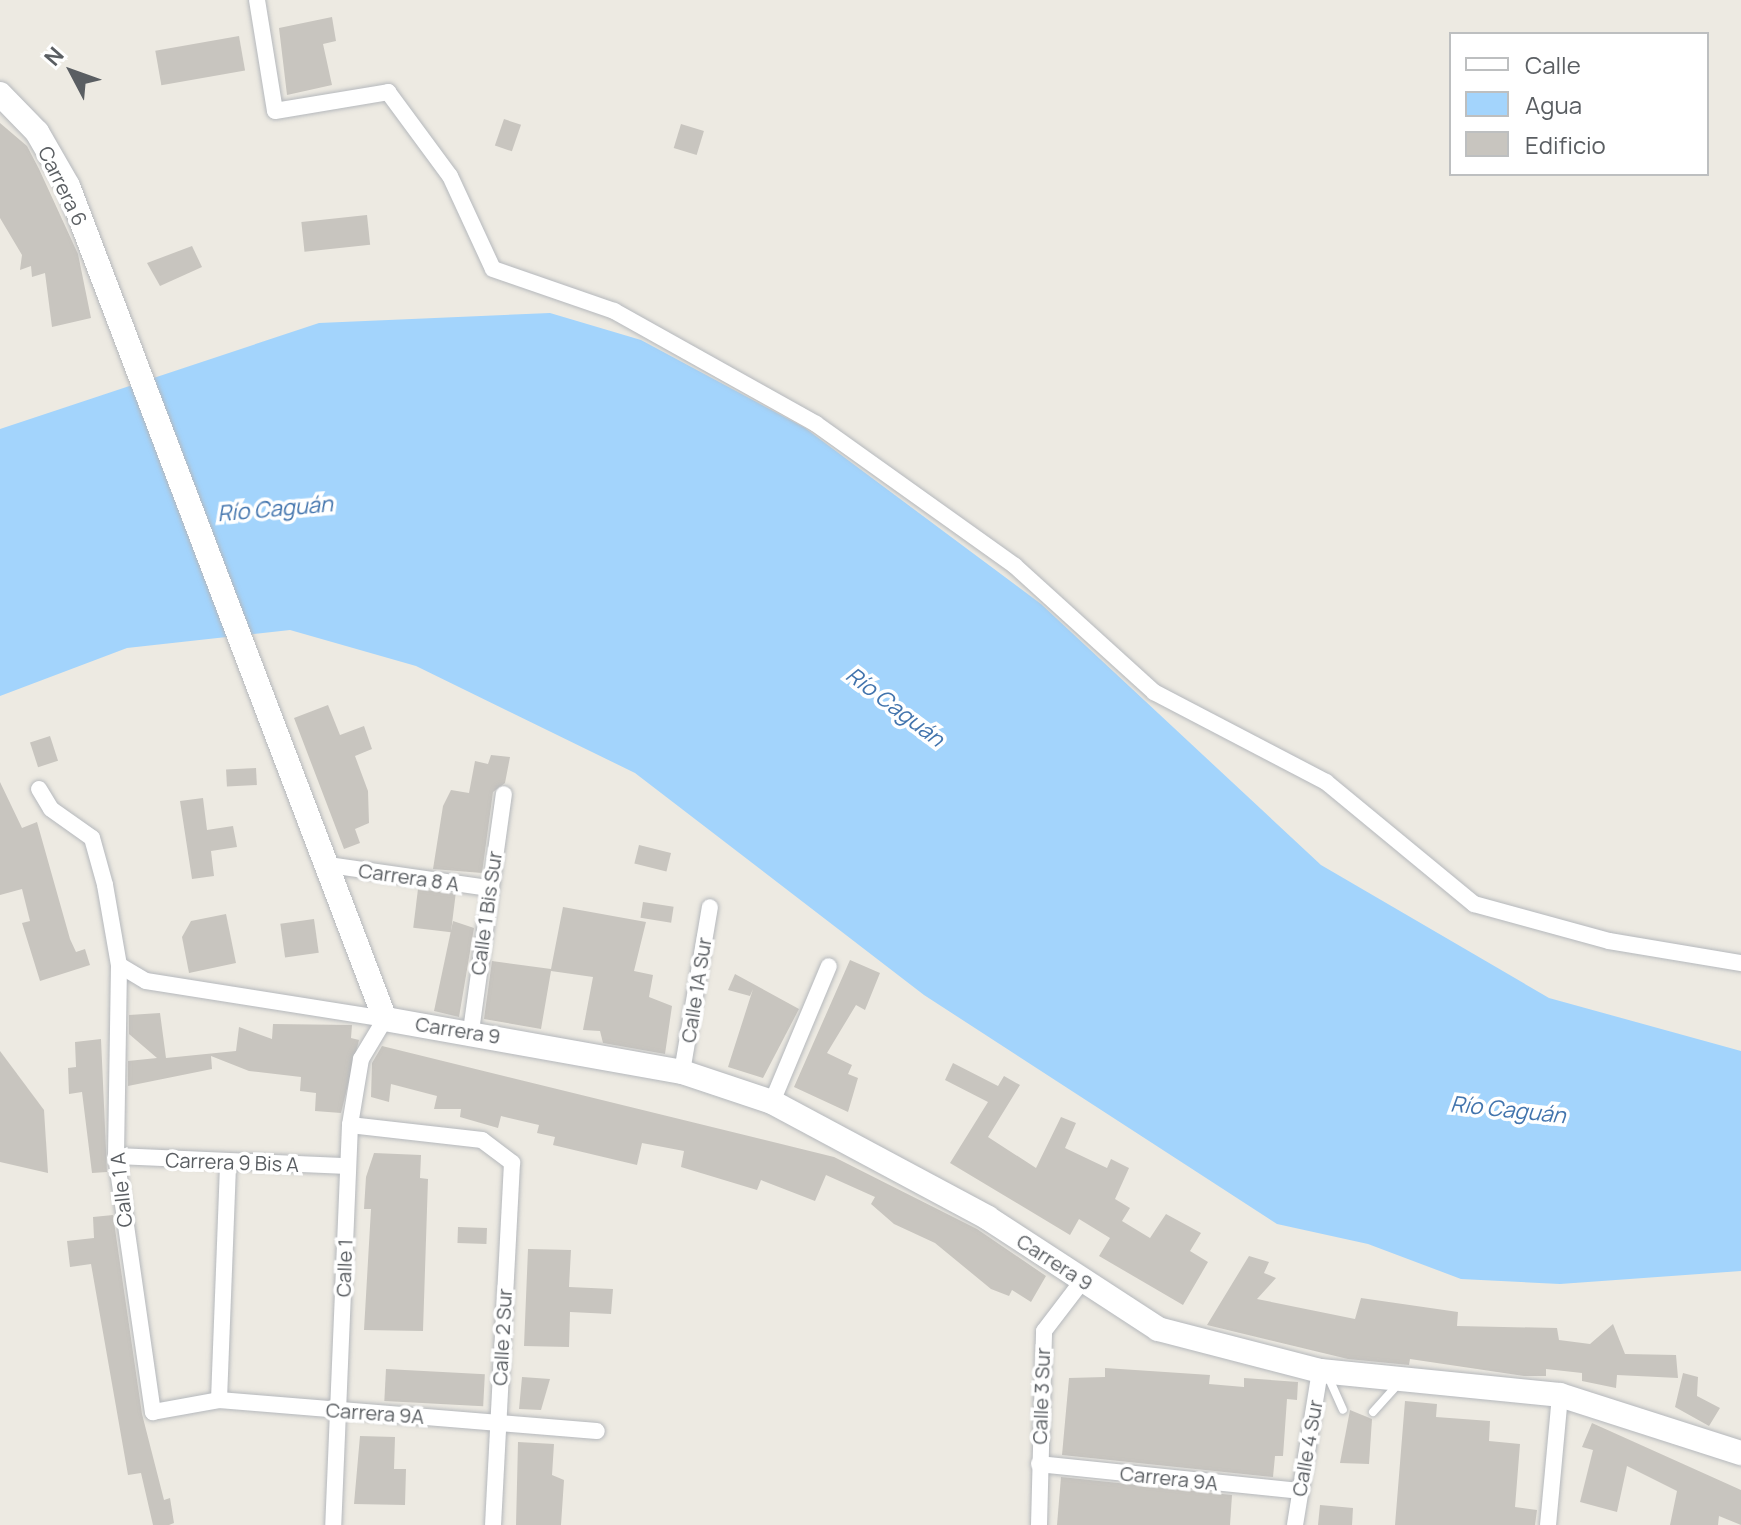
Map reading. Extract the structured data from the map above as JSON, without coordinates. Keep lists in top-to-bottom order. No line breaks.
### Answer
{"streets":{"main road":["Carrera 6","Carrera 9"],"street":["Carrera 8 A","Calle 1 Bis Sur","Calle 1A Sur","Carrera 9 Bis A","Calle 1 A","Calle 1","Calle 2 Sur","Calle 3 Sur","Carrera 9A","Calle 4 Sur"]},"crossings":[["Carrera 6","Carrera 8 A"],["Carrera 8 A","Calle 1 Bis Sur"],["Calle 1 Bis Sur","Carrera 9"],["Calle 1A Sur","Carrera 9"],["Carrera 9","Calle 1 A"],["Carrera 9","Calle 1"],["Carrera 9","Calle 3 Sur"],["Carrera 9","Calle 4 Sur"],["Carrera 9 Bis A","Calle 1 A"],["Carrera 9 Bis A","Calle 1"],["Calle 1 A","Carrera 9A"],["Calle 1","Calle 2 Sur"],["Calle 1","Carrera 9A"],["Calle 2 Sur","Carrera 9A"],["Calle 3 Sur","Carrera 9A"],["Carrera 9A","Calle 4 Sur"]],"water":["Río Caguán"],"legend":["Calle","Agua","Edificio"],"north":"top left"}
